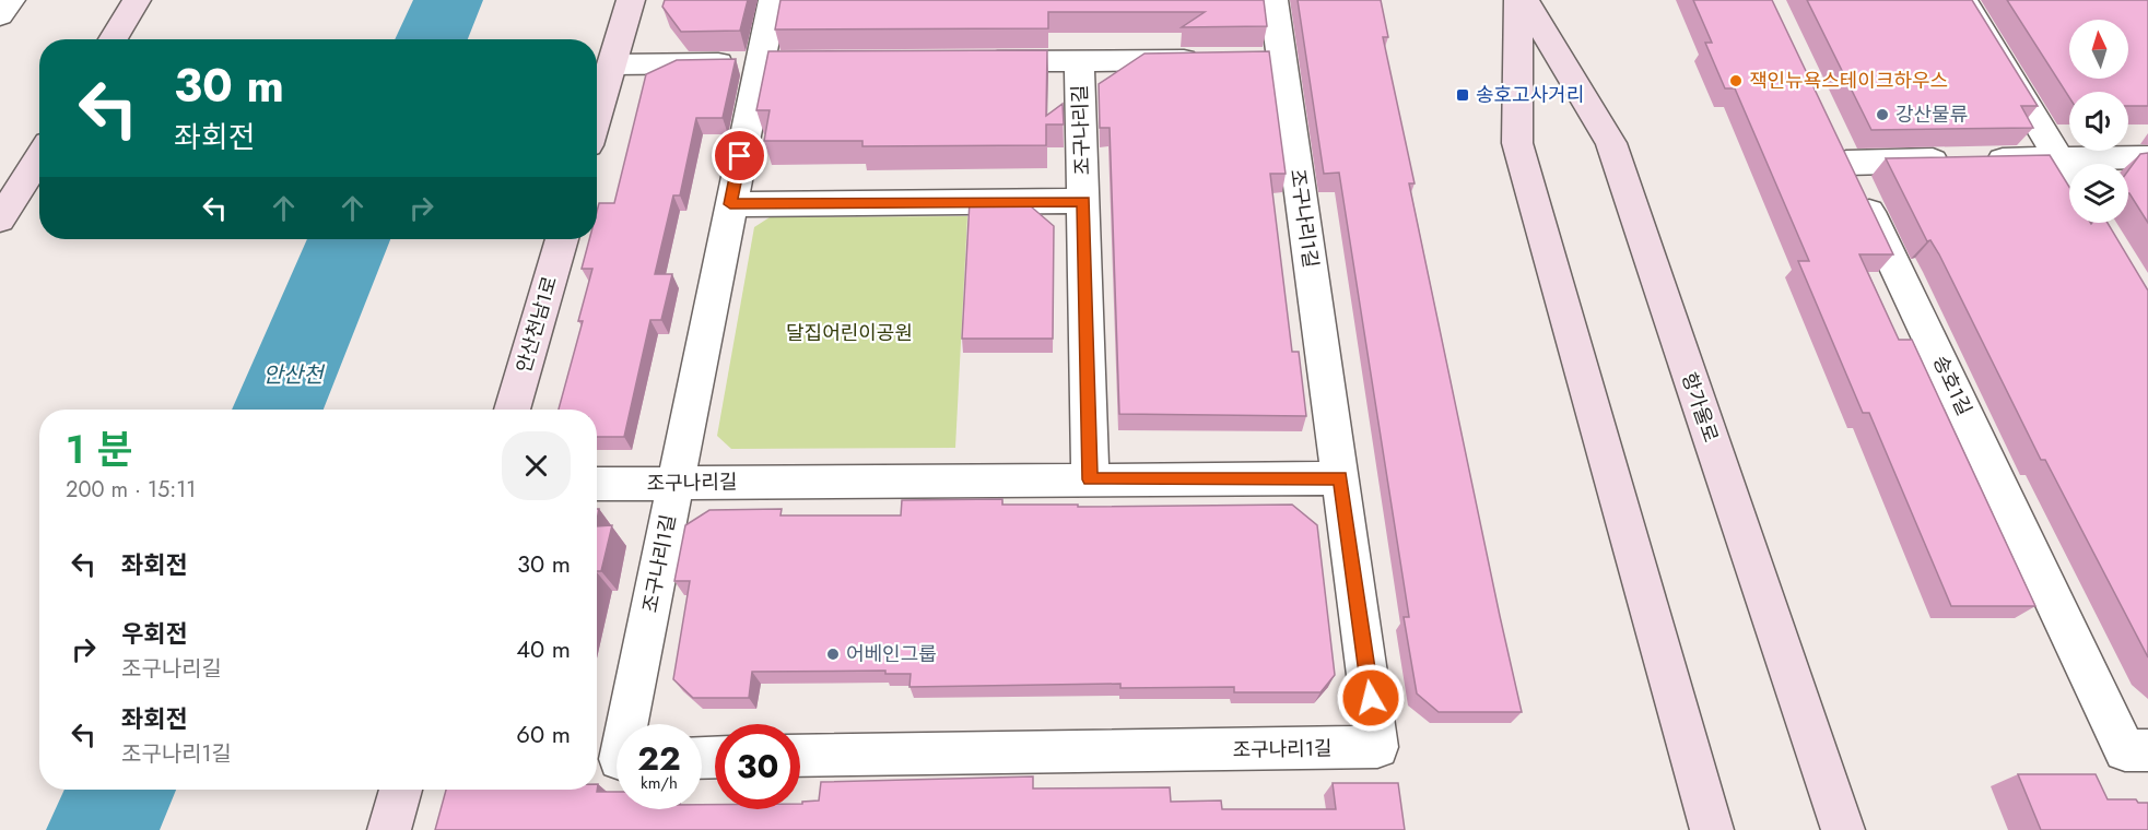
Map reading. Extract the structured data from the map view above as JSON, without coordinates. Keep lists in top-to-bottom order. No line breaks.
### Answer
{"streets":{"main road":["안산천남1로","항가울로"],"street":["조구나리길","조구나리1길","송호1길"]},"crossings":[["조구나리길","조구나리1길"]],"water":["안산천"],"parks":["달집어린이공원"],"places":{"other":["잭인뉴욕스테이크하우스","강산물류","어베인그룹"],"transit":["송호고사거리"]},"north":"top","page":{"turn":["30 m","좌회전"],"heading":["1 분","200 m · 15:11"],"list":[{"name":"좌회전","value":"30 m"},{"name":"우회전","note":"조구나리길","value":"40 m"},{"name":"좌회전","note":"조구나리1길","value":"60 m"}],"speed":"22 km/h","limit":"30"}}
